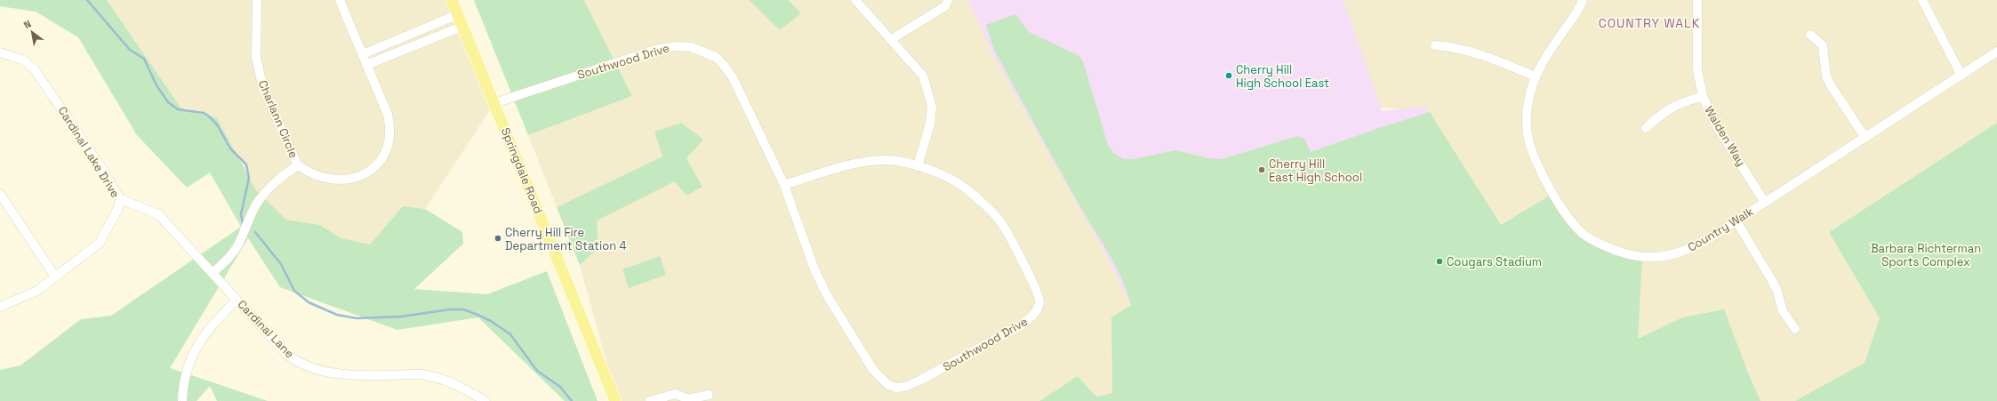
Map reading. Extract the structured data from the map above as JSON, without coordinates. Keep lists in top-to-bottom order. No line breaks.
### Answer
{"streets":{"main road":["Springdale Road"],"street":["Southwood Drive","Charlann Circle","Walden Way","Cardinal Lake Drive","Country Walk","Cardinal Lane"]},"crossings":[["Southwood Drive","Springdale Road"],["Walden Way","Country Walk"],["Cardinal Lake Drive","Cardinal Lane"]],"districts":["COUNTRY WALK"],"parks":["Barbara Richterman Sports Complex"],"places":["Cherry Hill High School East","Cherry Hill East High School","Cherry Hill Fire Department Station 4","Cougars Stadium"],"north":"top left"}
